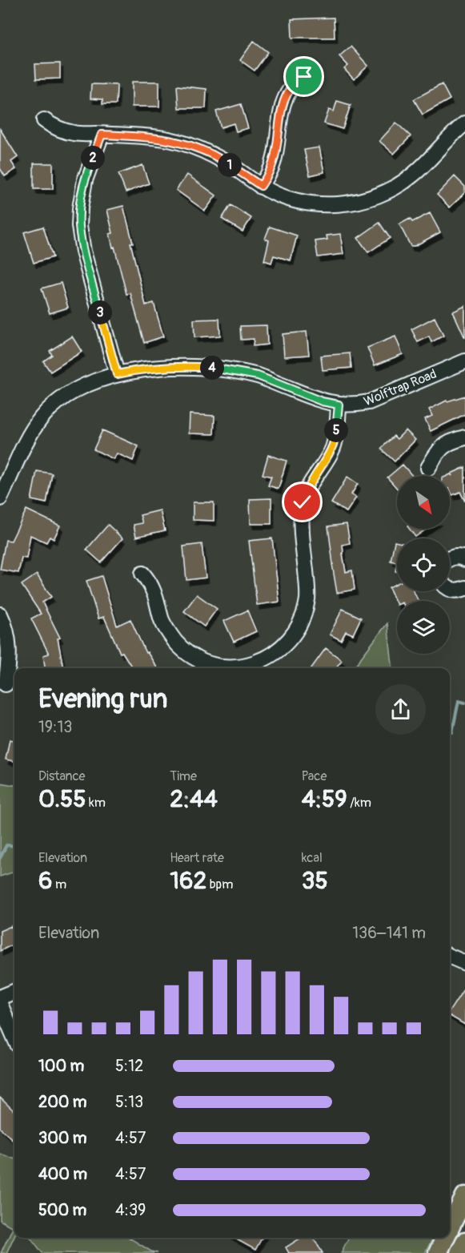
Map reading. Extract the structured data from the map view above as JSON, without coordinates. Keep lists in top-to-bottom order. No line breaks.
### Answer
{"streets":{"street":["Wolftrap Road"]},"north":"bottom right","page":{"pins":["2","1","3","4","5"],"heading":["Evening run","19:13"],"stats":[["Distance","0.55 km"],["Time","2:44"],["Pace","4:59 /km"],["Elevation","6 m"],["Heart rate","162 bpm"],["kcal","35"]],"chart":["Elevation","136–141 m"],"list":[{"name":"100 m","note":"5:12"},{"name":"200 m","note":"5:13"},{"name":"300 m","note":"4:57"},{"name":"400 m","note":"4:57"},{"name":"500 m","note":"4:39"}]}}
